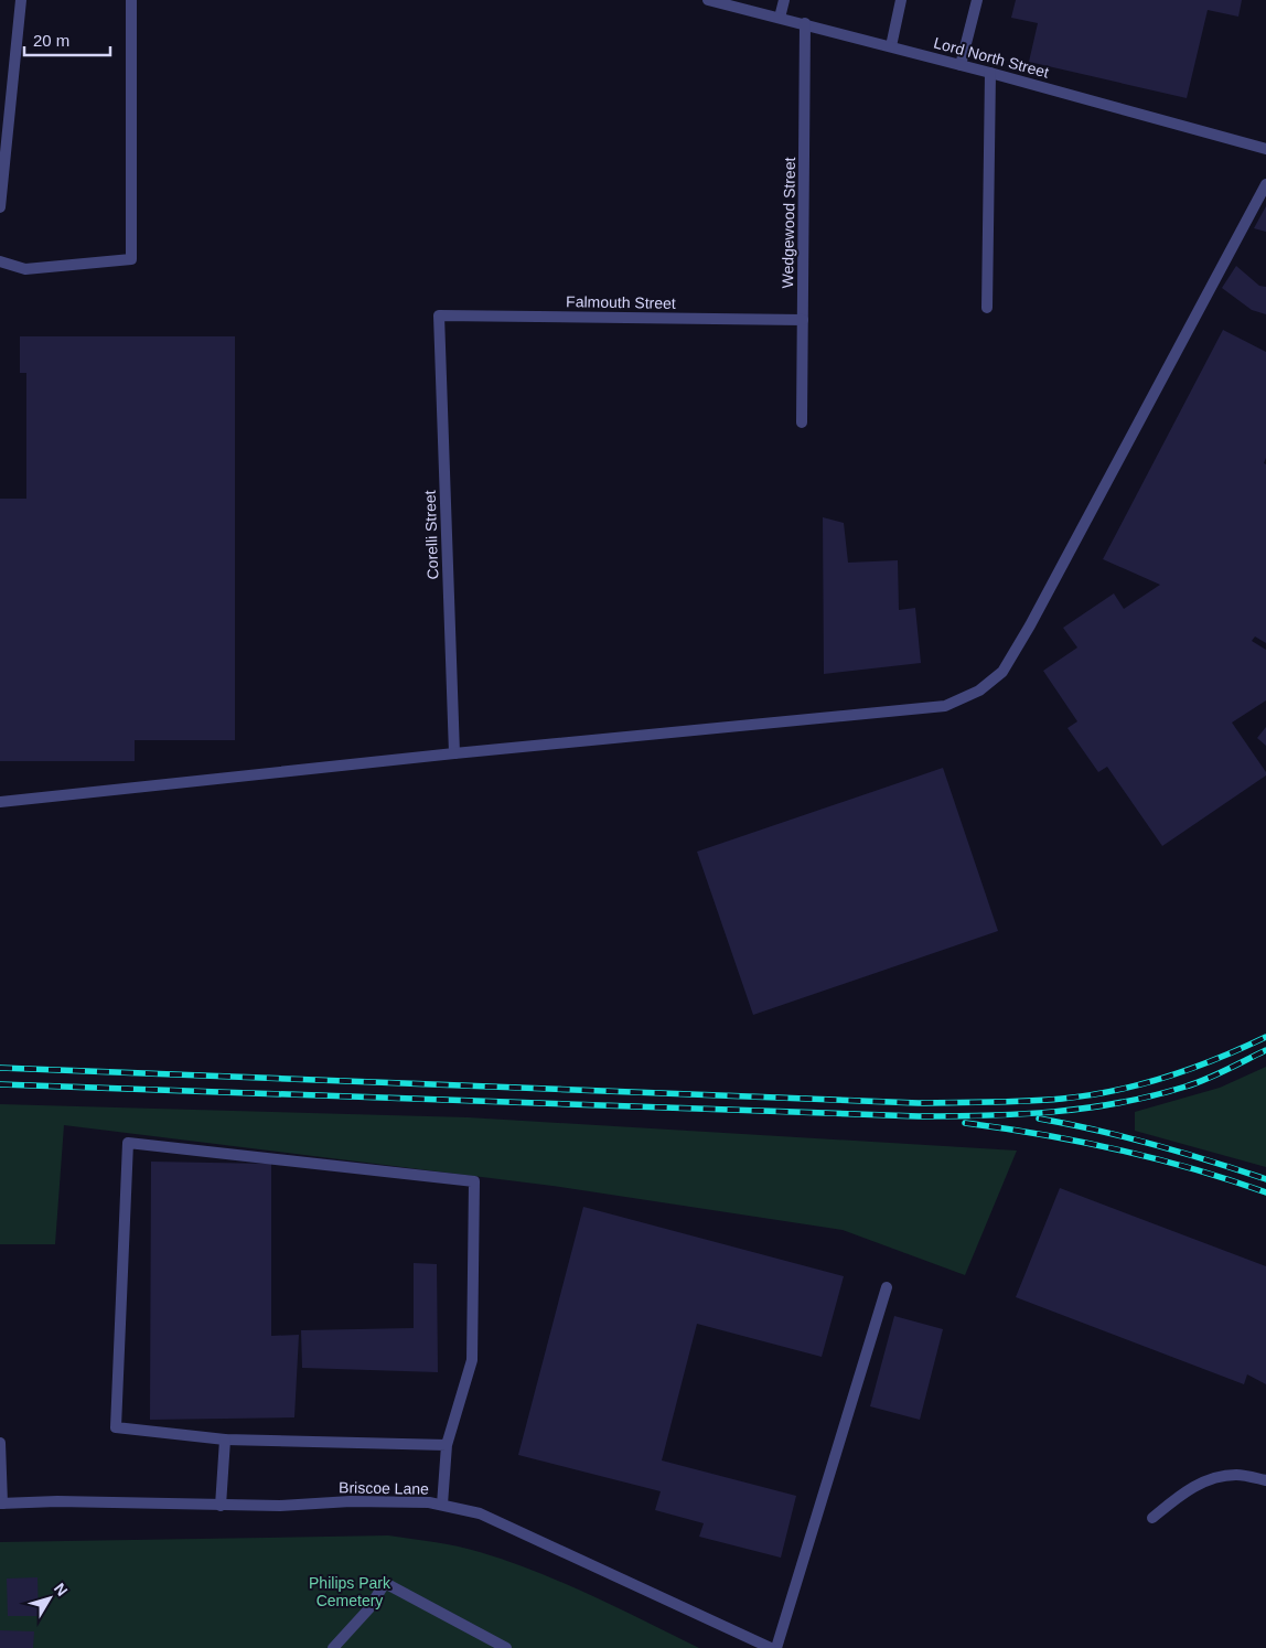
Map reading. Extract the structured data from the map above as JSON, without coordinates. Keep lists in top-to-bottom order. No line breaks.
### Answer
{"streets":{"street":["Lord North Street","Wedgewood Street","Falmouth Street","Corelli Street","Briscoe Lane"]},"crossings":[["Lord North Street","Wedgewood Street"],["Wedgewood Street","Falmouth Street"],["Falmouth Street","Corelli Street"]],"parks":["Philips Park Cemetery"],"scale_bar":"20 m","north":"top right"}
